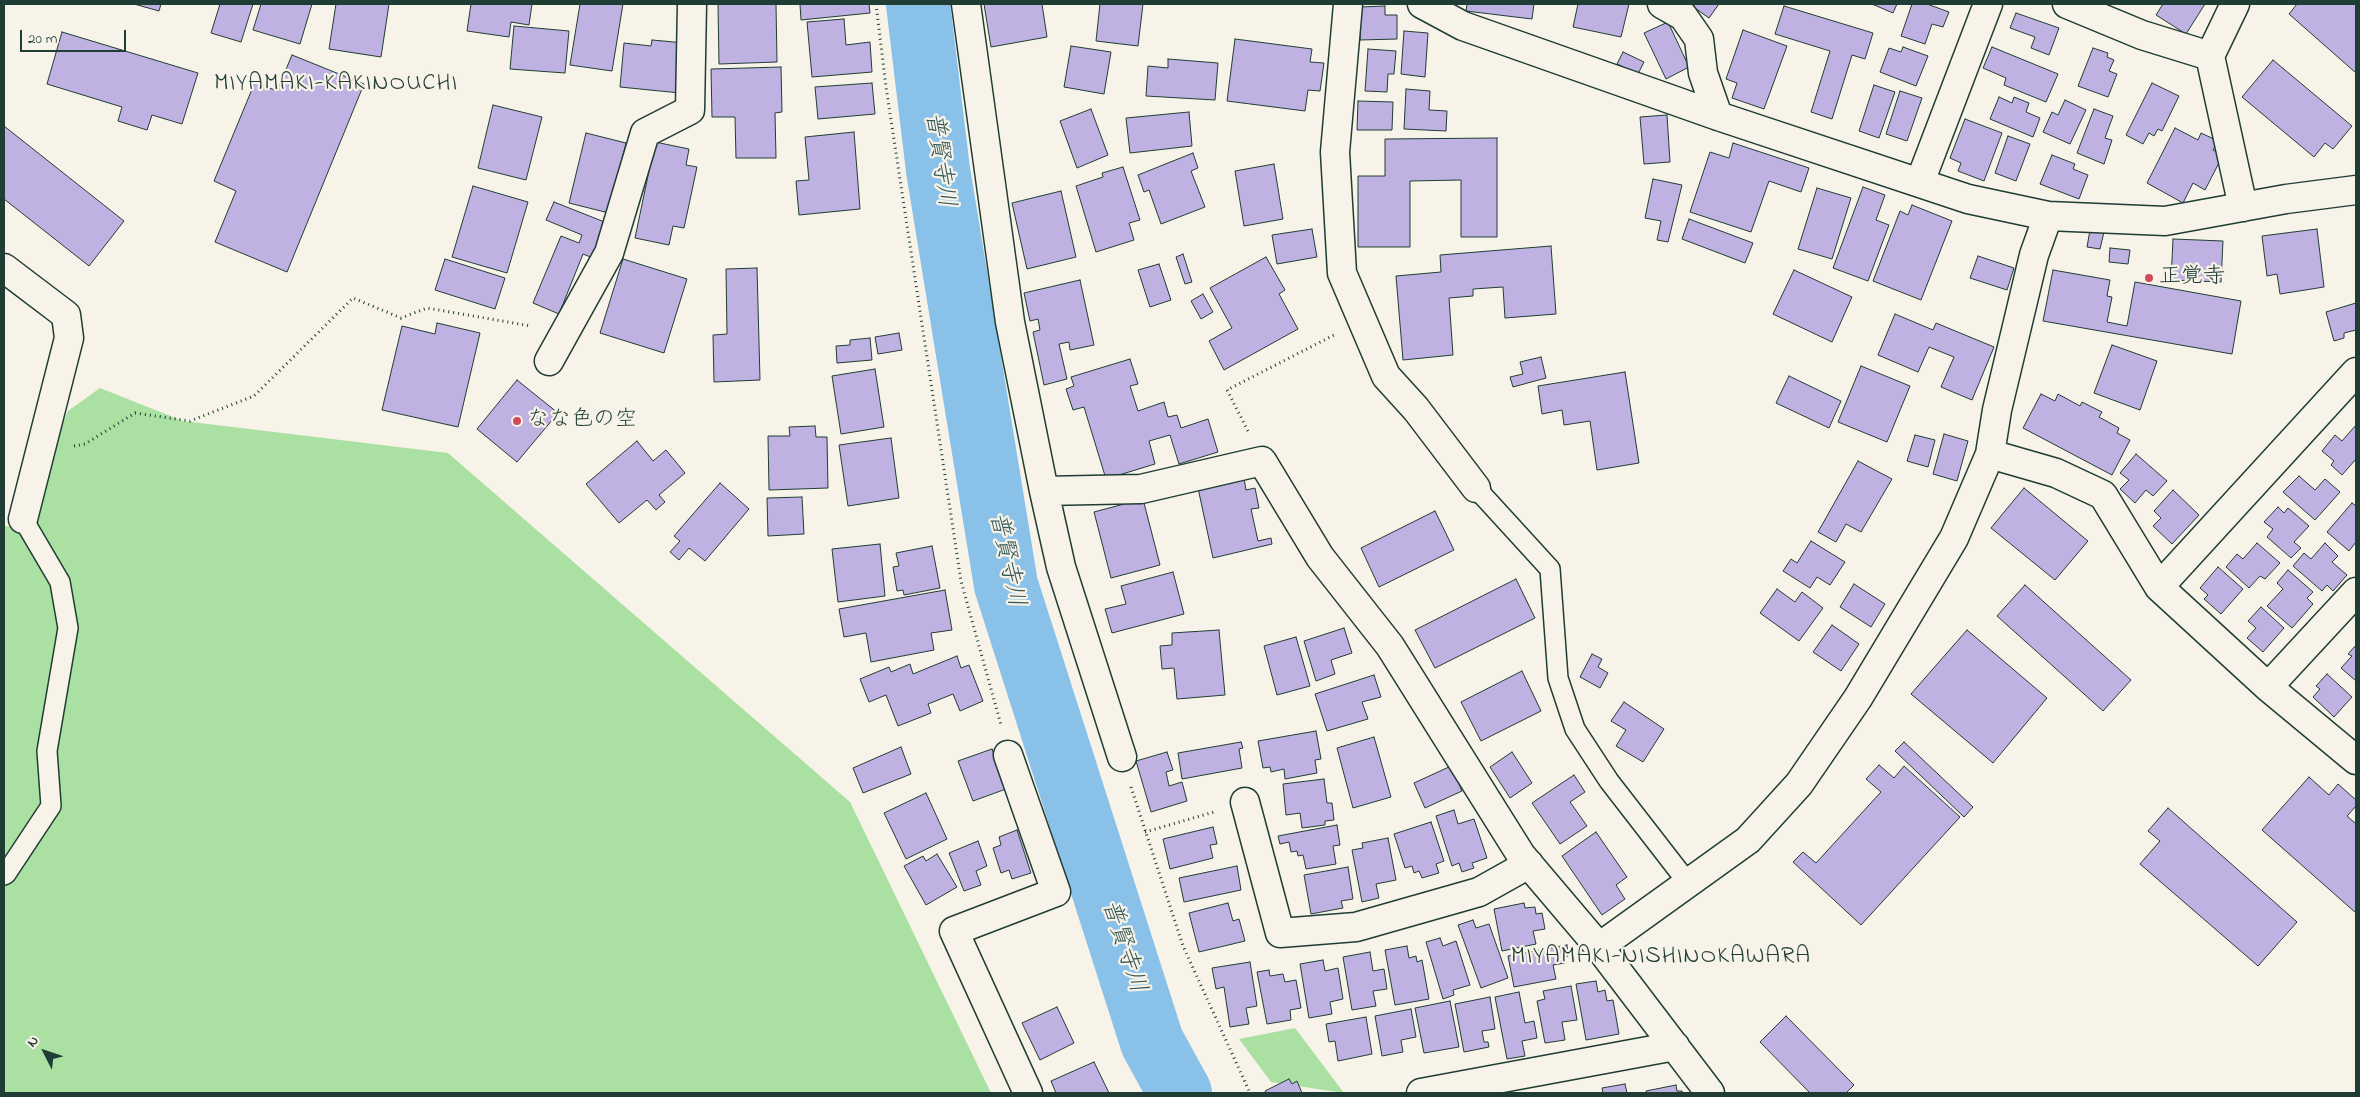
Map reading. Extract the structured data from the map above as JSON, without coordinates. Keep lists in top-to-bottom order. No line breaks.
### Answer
{"districts":["MIYAMAKI-KAKINOUCHI","MIYAMAKI-NISHINOKAWARA"],"water":["普賢寺川"],"places":["正覚寺","なな色の空"],"scale_bar":"20 m","north":"top left"}
